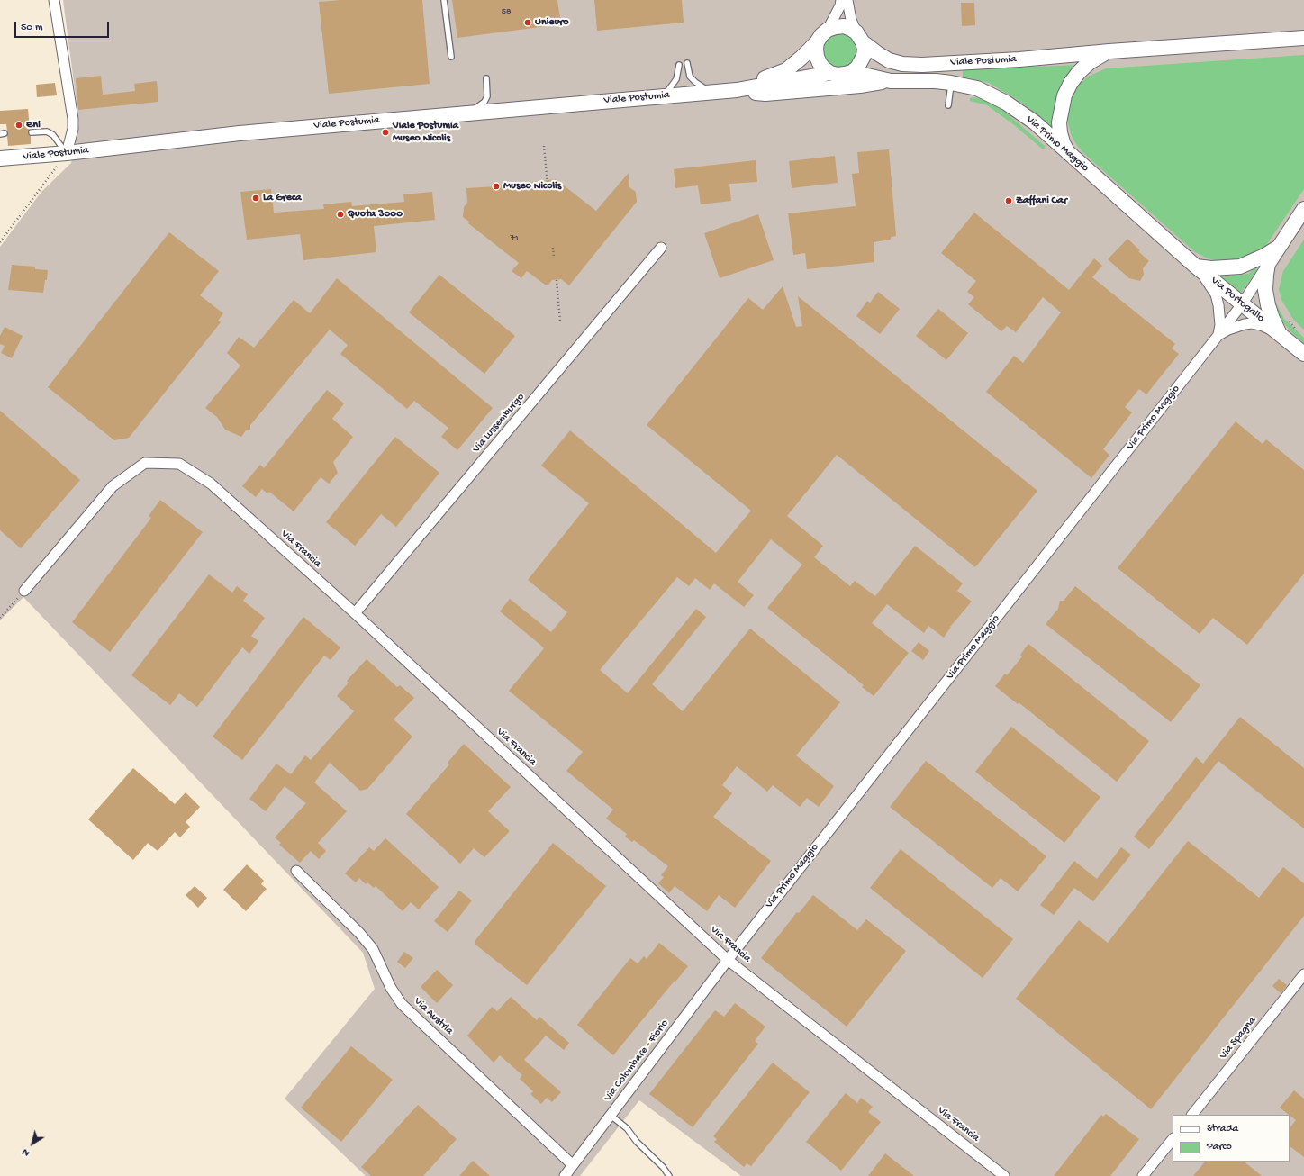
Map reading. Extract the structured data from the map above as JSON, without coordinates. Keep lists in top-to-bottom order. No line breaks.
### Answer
{"streets":{"main road":["Viale Postumia","Via Primo Maggio","Via Portogallo"],"street":["Via Lussemburgo","Via Francia","Via Austria","Via Spagna","Via Colombare - Fiorio"]},"crossings":[["Viale Postumia","Via Primo Maggio"],["Via Primo Maggio","Via Portogallo"],["Via Primo Maggio","Via Francia"],["Via Primo Maggio","Via Colombare - Fiorio"],["Via Lussemburgo","Via Francia"],["Via Francia","Via Colombare - Fiorio"],["Via Austria","Via Colombare - Fiorio"]],"places":["Unieuro","Eni","Viale Postumia Museo Nicolis","Museo Nicolis","La Greca","Zaffani Car","Quota 3000"],"house_numbers":["58","71"],"legend":["Strada","Parco"],"scale_bar":"50 m","north":"bottom left"}
